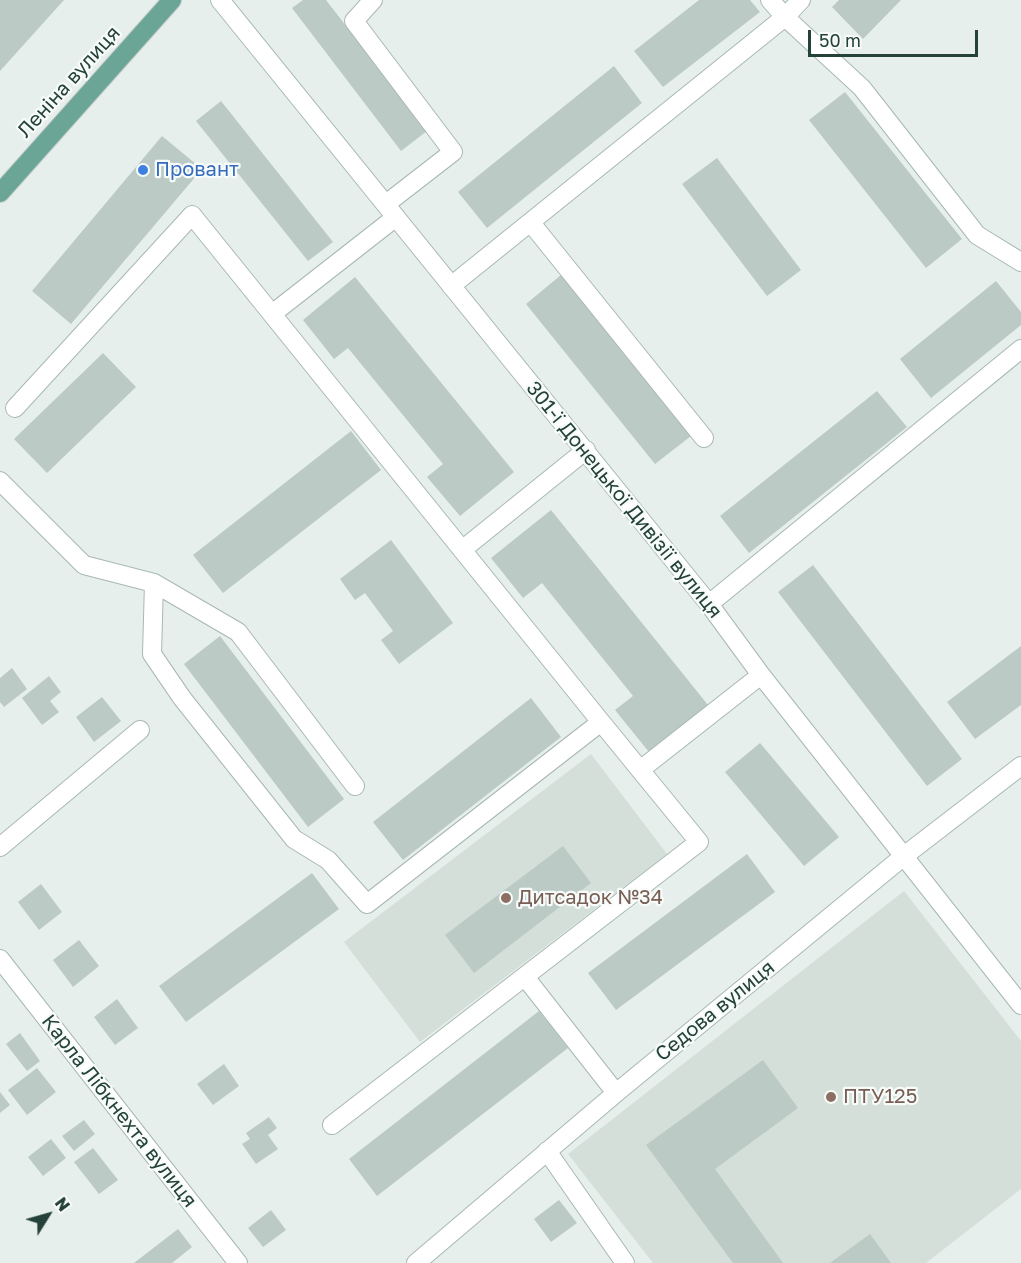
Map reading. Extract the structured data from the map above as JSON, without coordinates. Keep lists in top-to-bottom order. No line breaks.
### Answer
{"streets":{"main road":["Леніна вулиця"],"street":["301-ї Донецької Дивізії вулиця","Седова вулиця","Карла Лібкнехта вулиця"]},"crossings":[["301-ї Донецької Дивізії вулиця","Седова вулиця"]],"places":["Провант","Дитсадок №34","ПТУ125"],"scale_bar":"50 m","north":"top right"}
